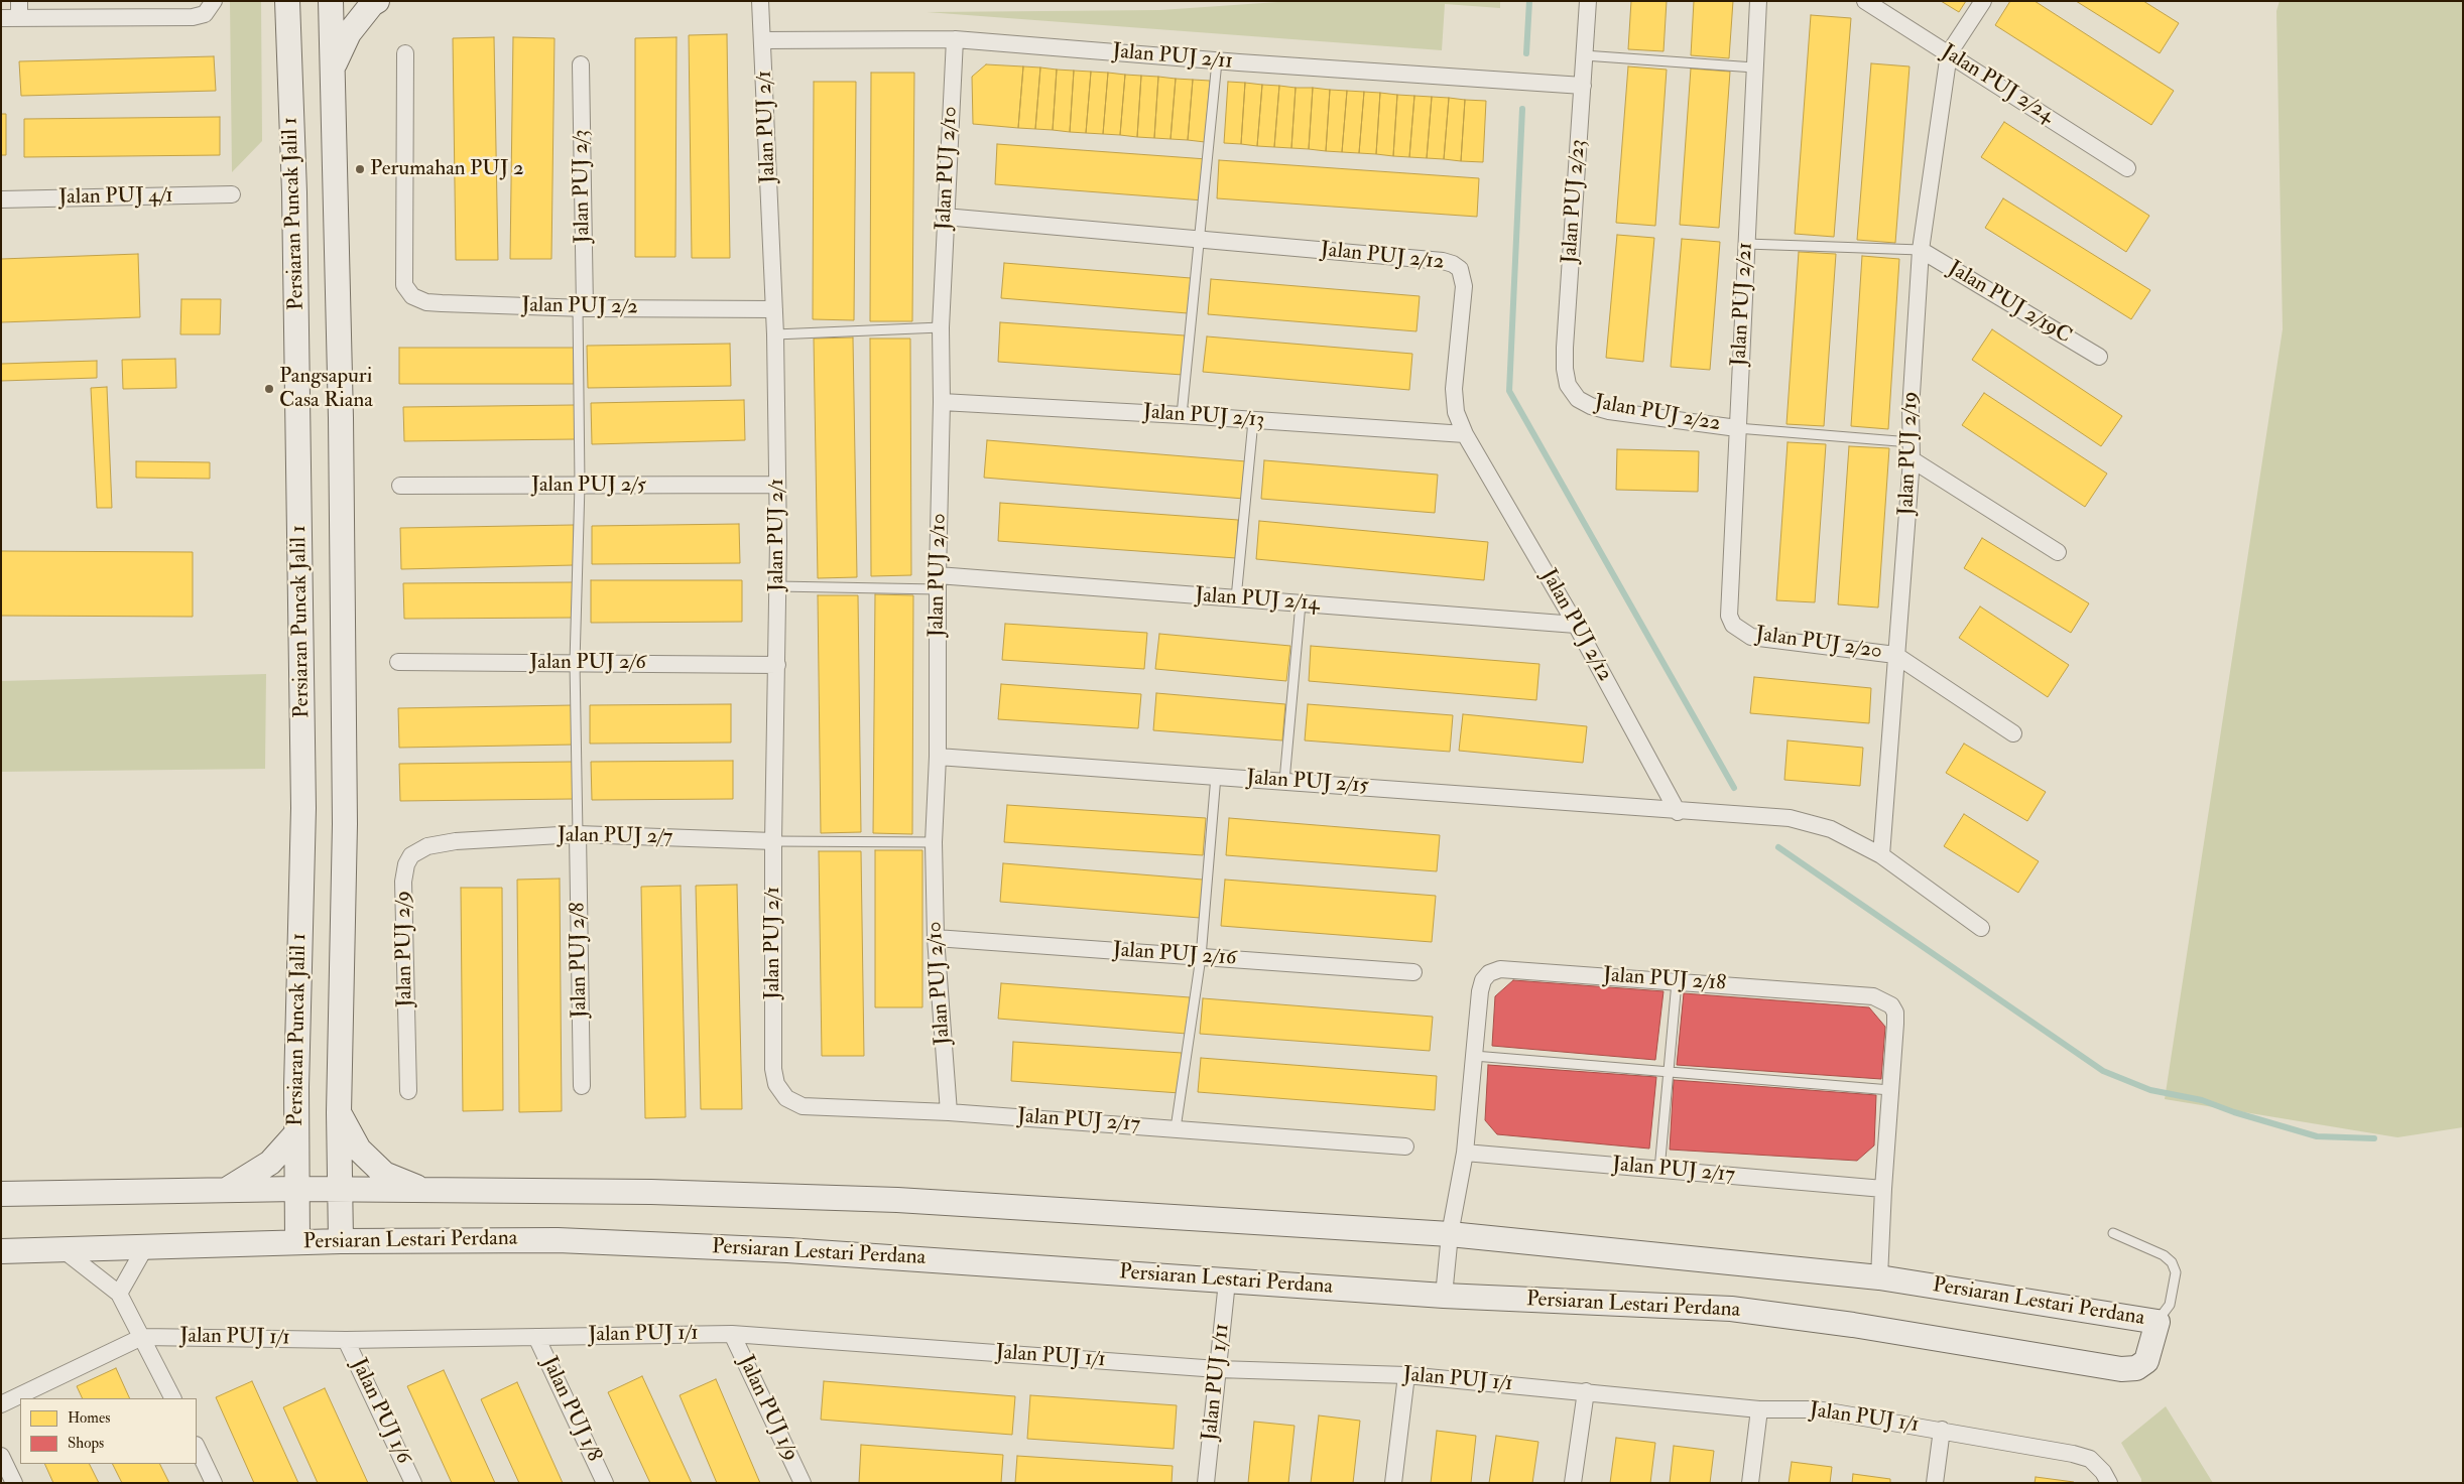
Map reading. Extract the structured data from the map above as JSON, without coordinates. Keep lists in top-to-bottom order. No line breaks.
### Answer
{"streets":{"main road":["Persiaran Puncak Jalil 1","Persiaran Lestari Perdana"],"street":["Jalan PUJ 2/11","Jalan PUJ 2/24","Jalan PUJ 2/1","Jalan PUJ 2/10","Jalan PUJ 2/3","Jalan PUJ 4/1","Jalan PUJ 2/23","Jalan PUJ 2/12","Jalan PUJ 2/19C","Jalan PUJ 2/21","Jalan PUJ 2/2","Jalan PUJ 2/22","Jalan PUJ 2/13","Jalan PUJ 2/19","Jalan PUJ 2/5","Jalan PUJ 2/14","Jalan PUJ 2/20","Jalan PUJ 2/6","Jalan PUJ 2/15","Jalan PUJ 2/7","Jalan PUJ 2/9","Jalan PUJ 2/16","Jalan PUJ 2/8","Jalan PUJ 2/18","Jalan PUJ 2/17","Jalan PUJ 1/1","Jalan PUJ 1/11","Jalan PUJ 1/9","Jalan PUJ 1/8","Jalan PUJ 1/6"]},"crossings":[["Jalan PUJ 2/11","Jalan PUJ 2/1"],["Jalan PUJ 2/11","Jalan PUJ 2/10"],["Jalan PUJ 2/11","Jalan PUJ 2/23"],["Jalan PUJ 2/24","Jalan PUJ 2/19"],["Jalan PUJ 2/1","Jalan PUJ 2/2"],["Jalan PUJ 2/1","Jalan PUJ 2/5"],["Jalan PUJ 2/1","Jalan PUJ 2/6"],["Jalan PUJ 2/1","Jalan PUJ 2/7"],["Jalan PUJ 2/1","Jalan PUJ 2/17"],["Jalan PUJ 2/10","Jalan PUJ 2/12"],["Jalan PUJ 2/10","Jalan PUJ 2/13"],["Jalan PUJ 2/10","Jalan PUJ 2/14"],["Jalan PUJ 2/10","Jalan PUJ 2/15"],["Jalan PUJ 2/10","Jalan PUJ 2/16"],["Jalan PUJ 2/10","Jalan PUJ 2/17"],["Jalan PUJ 2/3","Jalan PUJ 2/2"],["Jalan PUJ 2/23","Jalan PUJ 2/22"],["Persiaran Puncak Jalil 1","Persiaran Lestari Perdana"],["Jalan PUJ 2/12","Jalan PUJ 2/13"],["Jalan PUJ 2/12","Jalan PUJ 2/14"],["Jalan PUJ 2/12","Jalan PUJ 2/15"],["Jalan PUJ 2/19C","Jalan PUJ 2/19"],["Jalan PUJ 2/21","Jalan PUJ 2/22"],["Jalan PUJ 2/21","Jalan PUJ 2/20"],["Jalan PUJ 2/19","Jalan PUJ 2/20"],["Jalan PUJ 2/7","Jalan PUJ 2/9"],["Jalan PUJ 2/7","Jalan PUJ 2/8"],["Jalan PUJ 2/18","Jalan PUJ 2/17"],["Jalan PUJ 2/18","Persiaran Lestari Perdana"],["Persiaran Lestari Perdana","Jalan PUJ 1/11"],["Jalan PUJ 1/1","Jalan PUJ 1/11"],["Jalan PUJ 1/1","Jalan PUJ 1/9"],["Jalan PUJ 1/1","Jalan PUJ 1/8"],["Jalan PUJ 1/1","Jalan PUJ 1/6"]],"places":["Perumahan PUJ 2","Pangsapuri Casa Riana"],"legend":["Homes","Shops"]}
